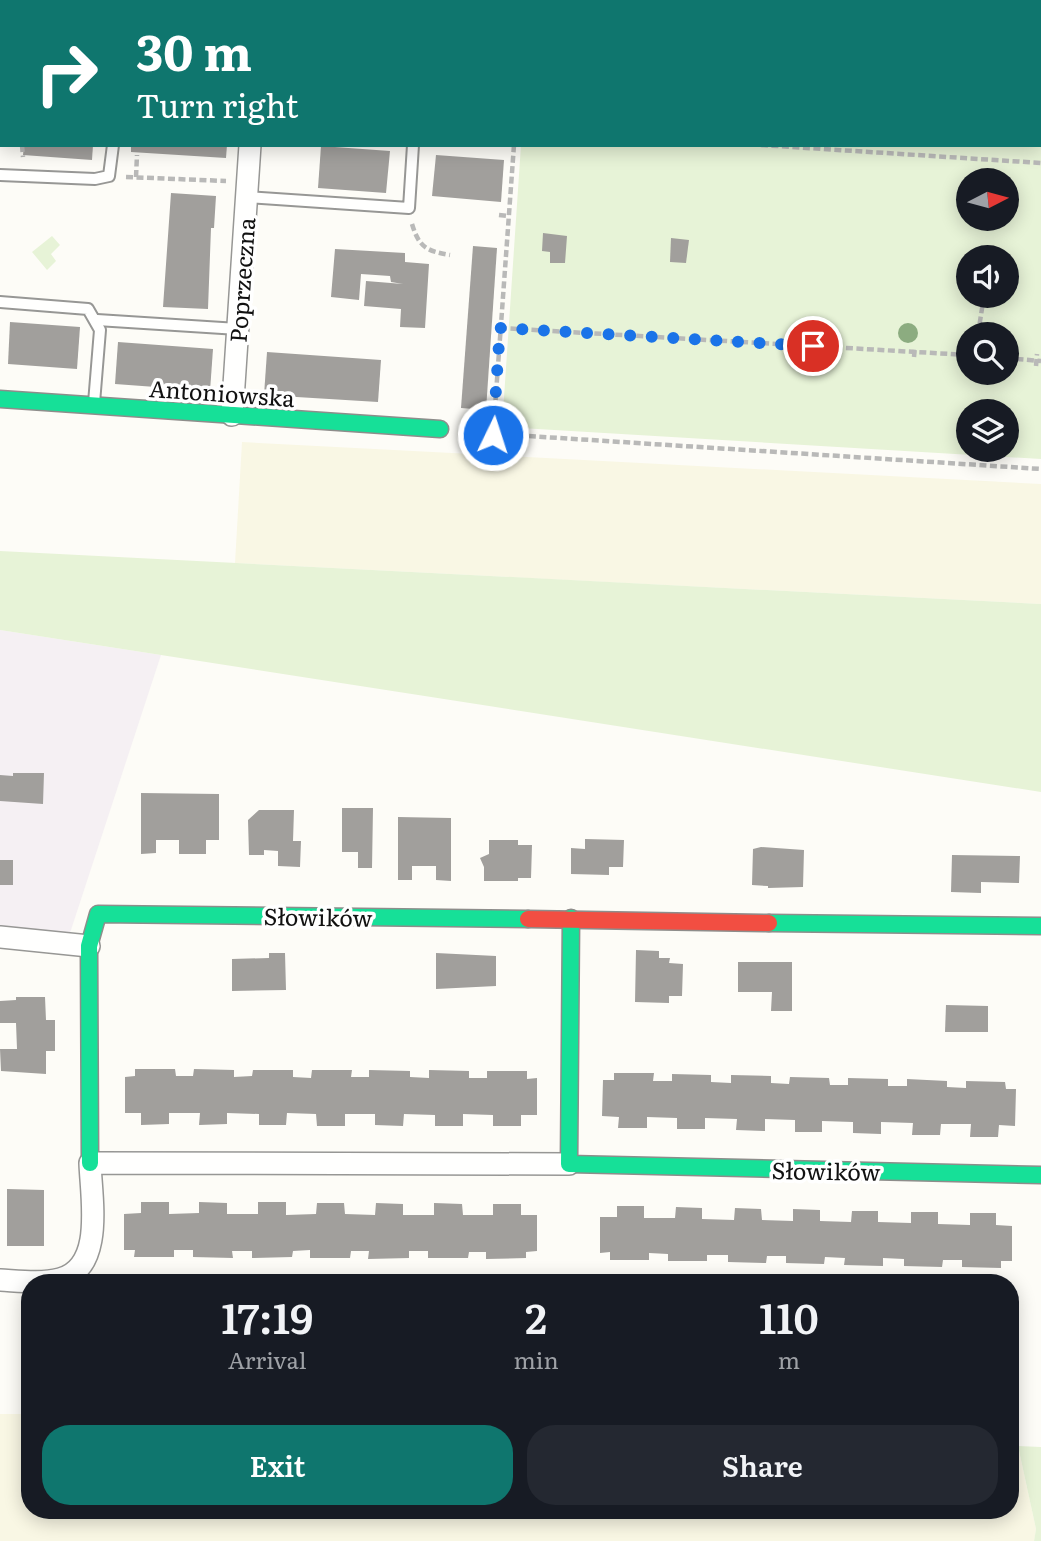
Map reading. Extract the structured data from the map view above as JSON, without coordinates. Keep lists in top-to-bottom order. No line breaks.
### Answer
{"streets":{"street":["Poprzeczna","Antoniowska","Słowików"]},"crossings":[["Poprzeczna","Antoniowska"]],"north":"right","page":{"turn":["30 m","Turn right"],"eta":["17:19","Arrival","2","min","110","m"],"buttons":["Exit","Share"]}}
